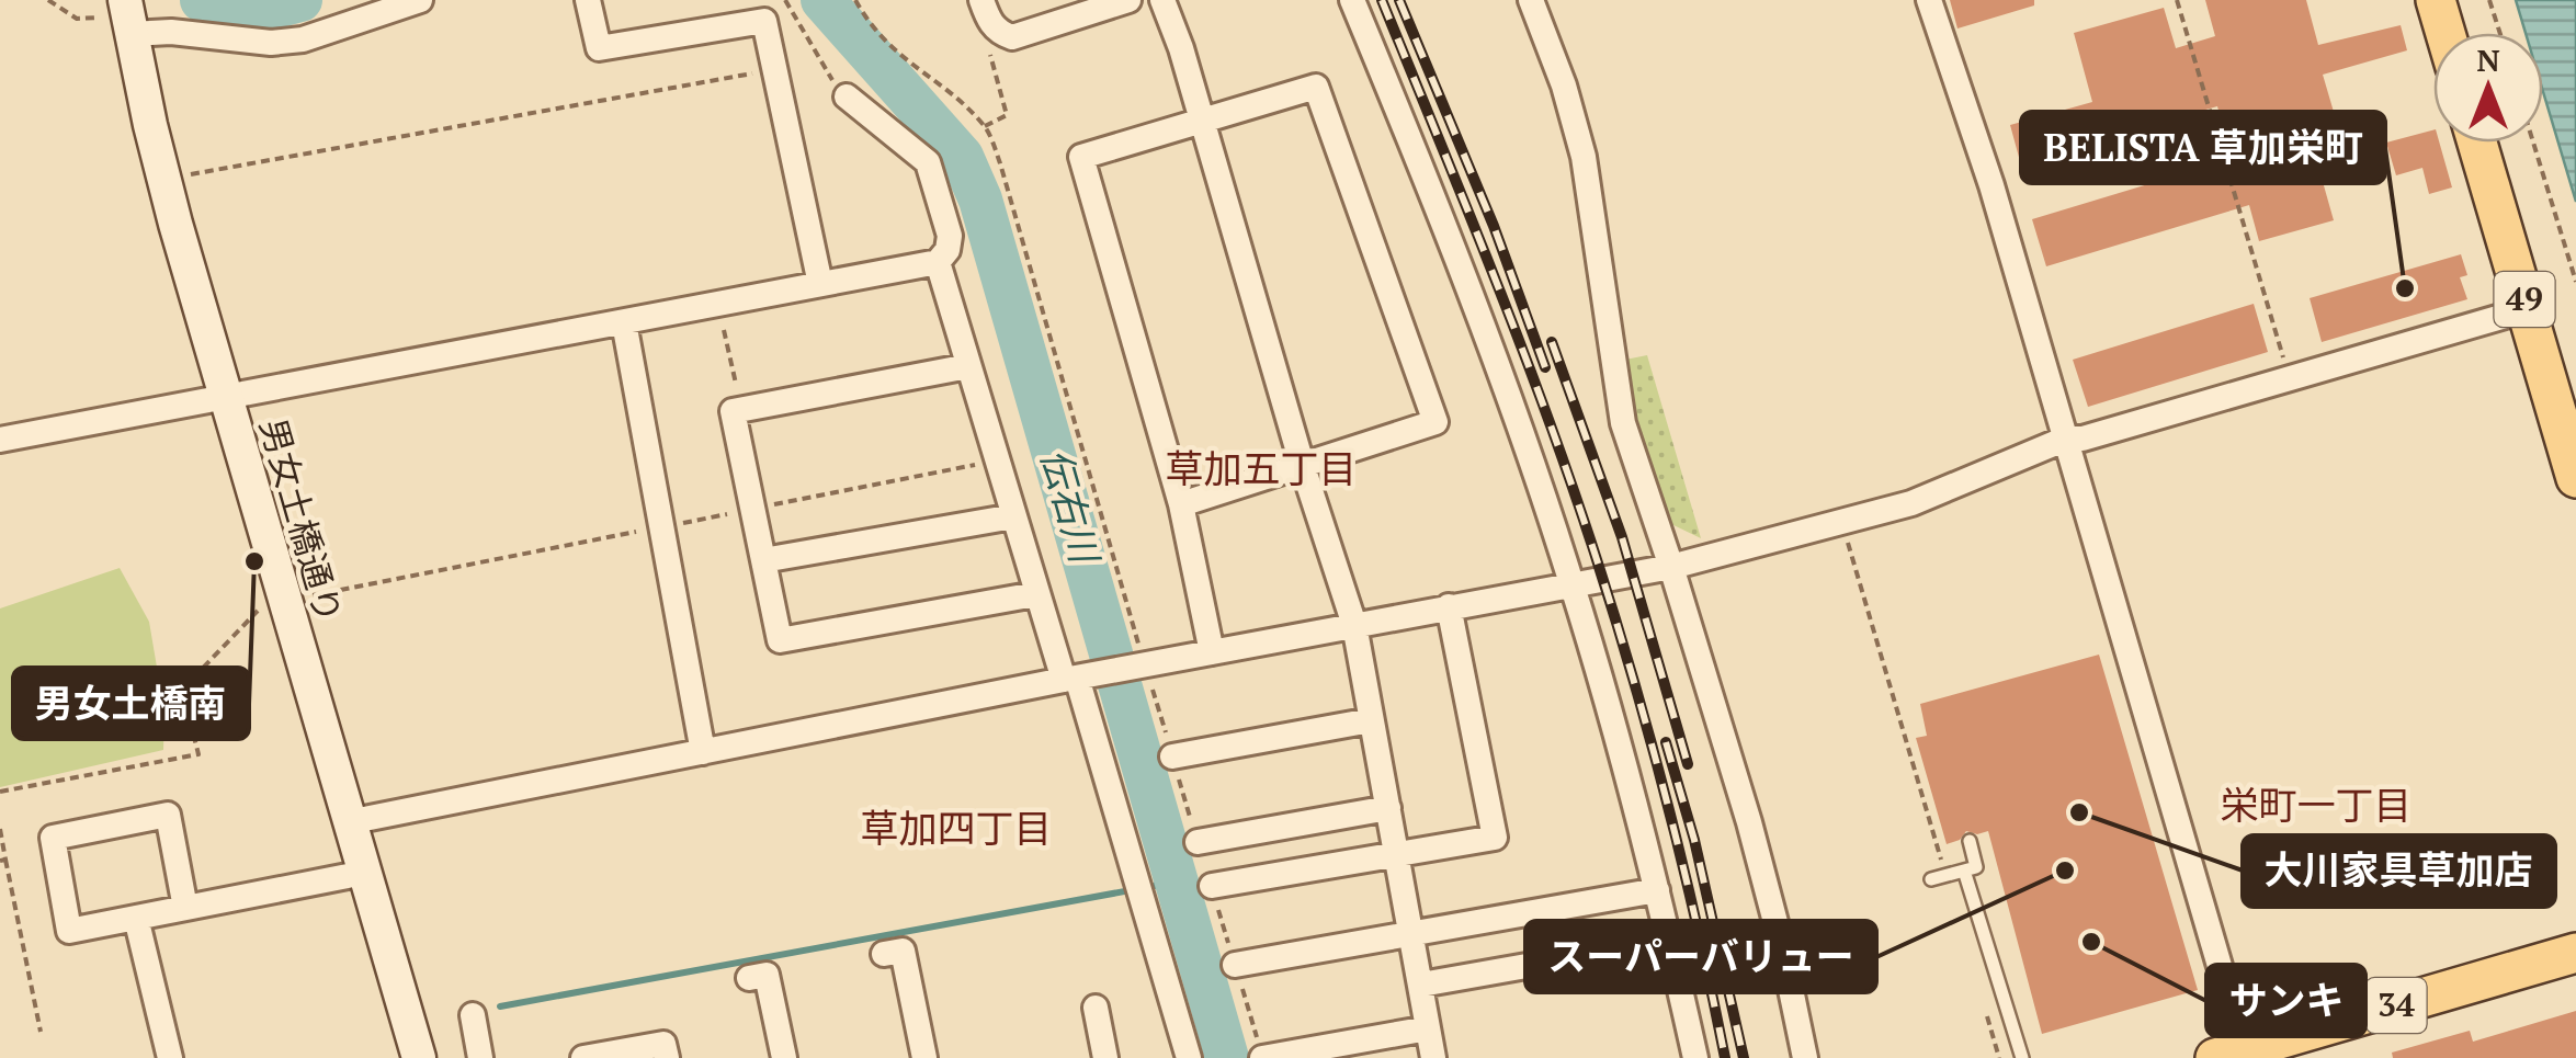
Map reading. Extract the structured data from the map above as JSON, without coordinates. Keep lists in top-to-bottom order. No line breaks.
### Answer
{"streets":{"main road":["49","34"],"street":["男女土橋通り"]},"districts":["草加五丁目","栄町一丁目","草加四丁目"],"water":["伝右川"],"places":["BELISTA 草加栄町","男女土橋南","大川家具草加店","スーパーバリュー","サンキ"],"north":"top"}
